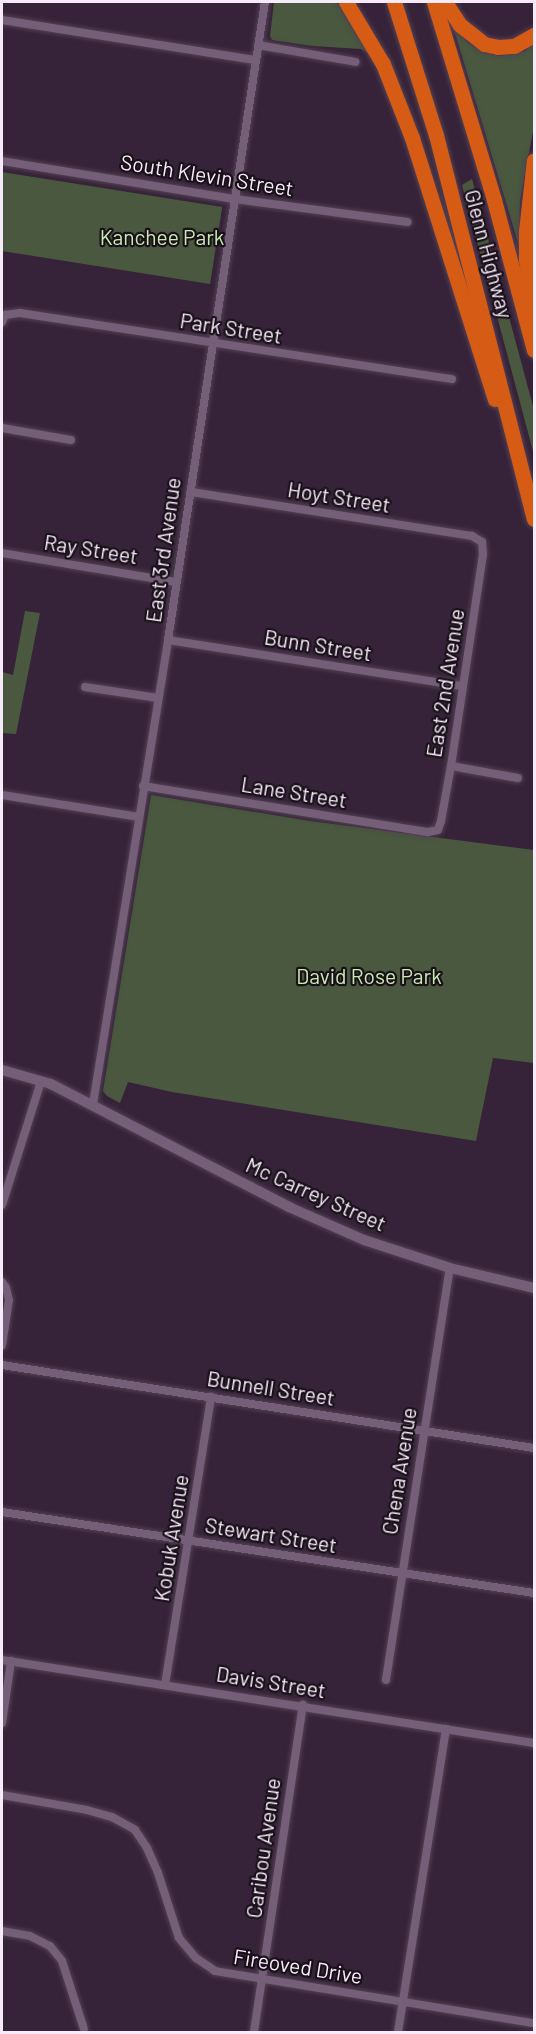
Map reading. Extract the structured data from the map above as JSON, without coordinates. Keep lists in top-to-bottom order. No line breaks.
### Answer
{"streets":{"highway":["Glenn Highway"],"street":["South Klevin Street","Park Street","Hoyt Street","Ray Street","East 3rd Avenue","Bunn Street","East 2nd Avenue","Lane Street","Mc Carrey Street","Bunnell Street","Chena Avenue","Stewart Street","Kobuk Avenue","Davis Street","Caribou Avenue","Fireoved Drive"]},"crossings":[["South Klevin Street","East 3rd Avenue"],["Park Street","East 3rd Avenue"],["Hoyt Street","East 3rd Avenue"],["Hoyt Street","East 2nd Avenue"],["Ray Street","East 3rd Avenue"],["East 3rd Avenue","Bunn Street"],["East 3rd Avenue","Lane Street"],["East 3rd Avenue","Mc Carrey Street"],["Bunn Street","East 2nd Avenue"],["East 2nd Avenue","Lane Street"],["Mc Carrey Street","Chena Avenue"],["Bunnell Street","Chena Avenue"],["Bunnell Street","Kobuk Avenue"],["Chena Avenue","Stewart Street"],["Stewart Street","Kobuk Avenue"],["Kobuk Avenue","Davis Street"],["Davis Street","Caribou Avenue"],["Caribou Avenue","Fireoved Drive"]],"parks":["Kanchee Park","David Rose Park"]}
